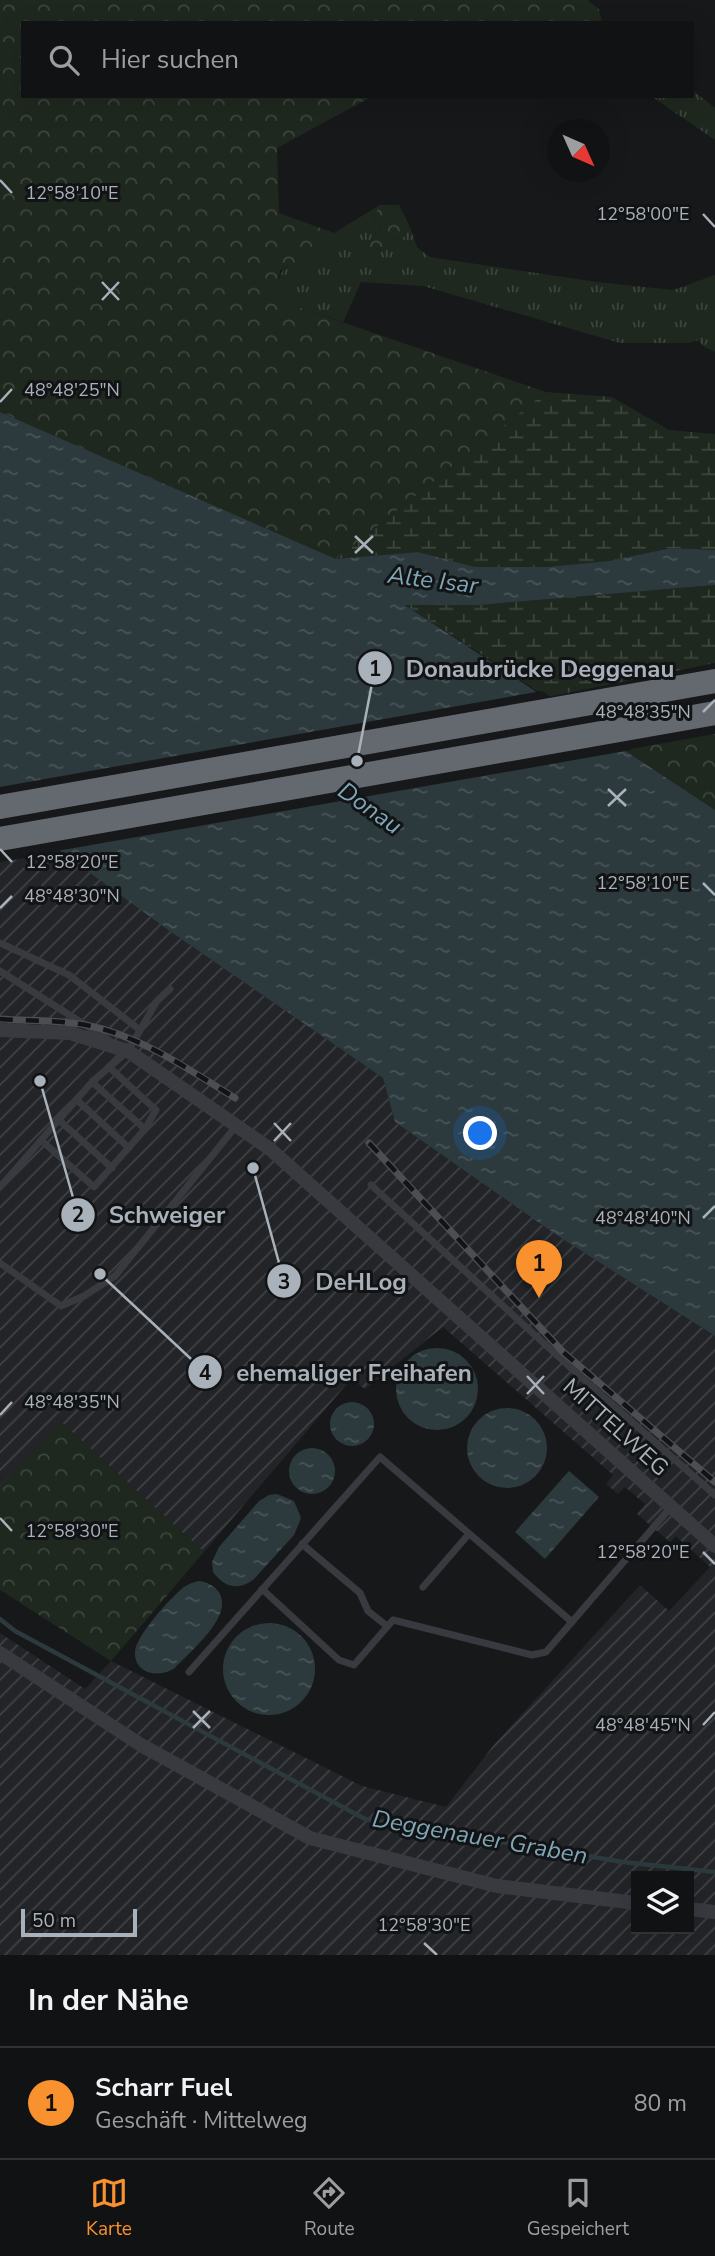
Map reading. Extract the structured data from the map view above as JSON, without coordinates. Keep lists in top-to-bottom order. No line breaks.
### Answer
{"streets":{"street":["MITTELWEG"]},"water":["Alte Isar","Donau","Deggenauer Graben"],"places":["Donaubrücke Deggenau","Schweiger","DeHLog","ehemaliger Freihafen"],"scale_bar":"50 m","north":"bottom right","page":{"search":"Hier suchen","pins":"1","scale":"50 m","heading":"In der Nähe","list":[{"mark":"1","name":"Scharr Fuel","note":"Geschäft · Mittelweg","value":"80 m"}],"nav":["Karte","Route","Gespeichert"]},"coordinates":["12°58'10\"E","12°58'00\"E","48°48'25\"N","48°48'35\"N","12°58'20\"E","48°48'30\"N","48°48'40\"N","12°58'30\"E","48°48'45\"N"]}
